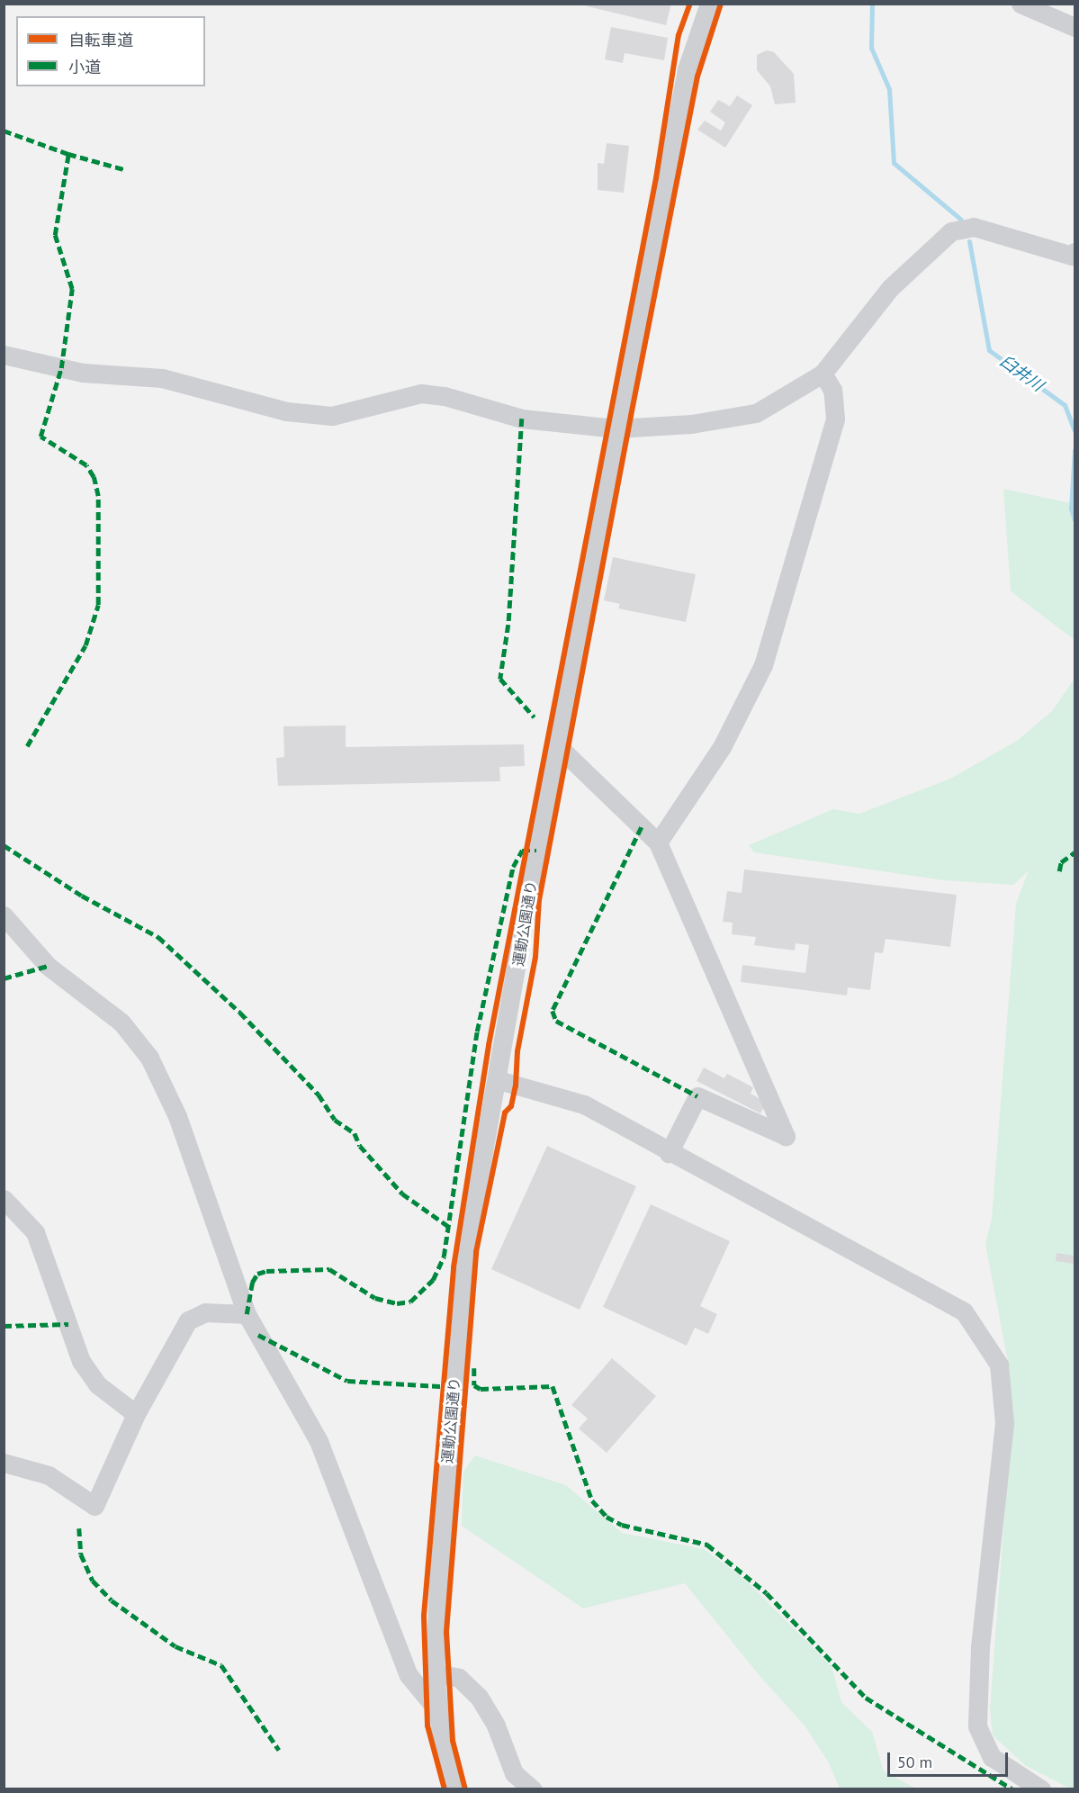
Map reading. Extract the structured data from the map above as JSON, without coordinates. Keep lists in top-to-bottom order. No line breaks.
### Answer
{"streets":{"street":["運動公園通り"]},"water":["臼井川"],"legend":["自転車道","小道"],"scale_bar":"50 m"}
